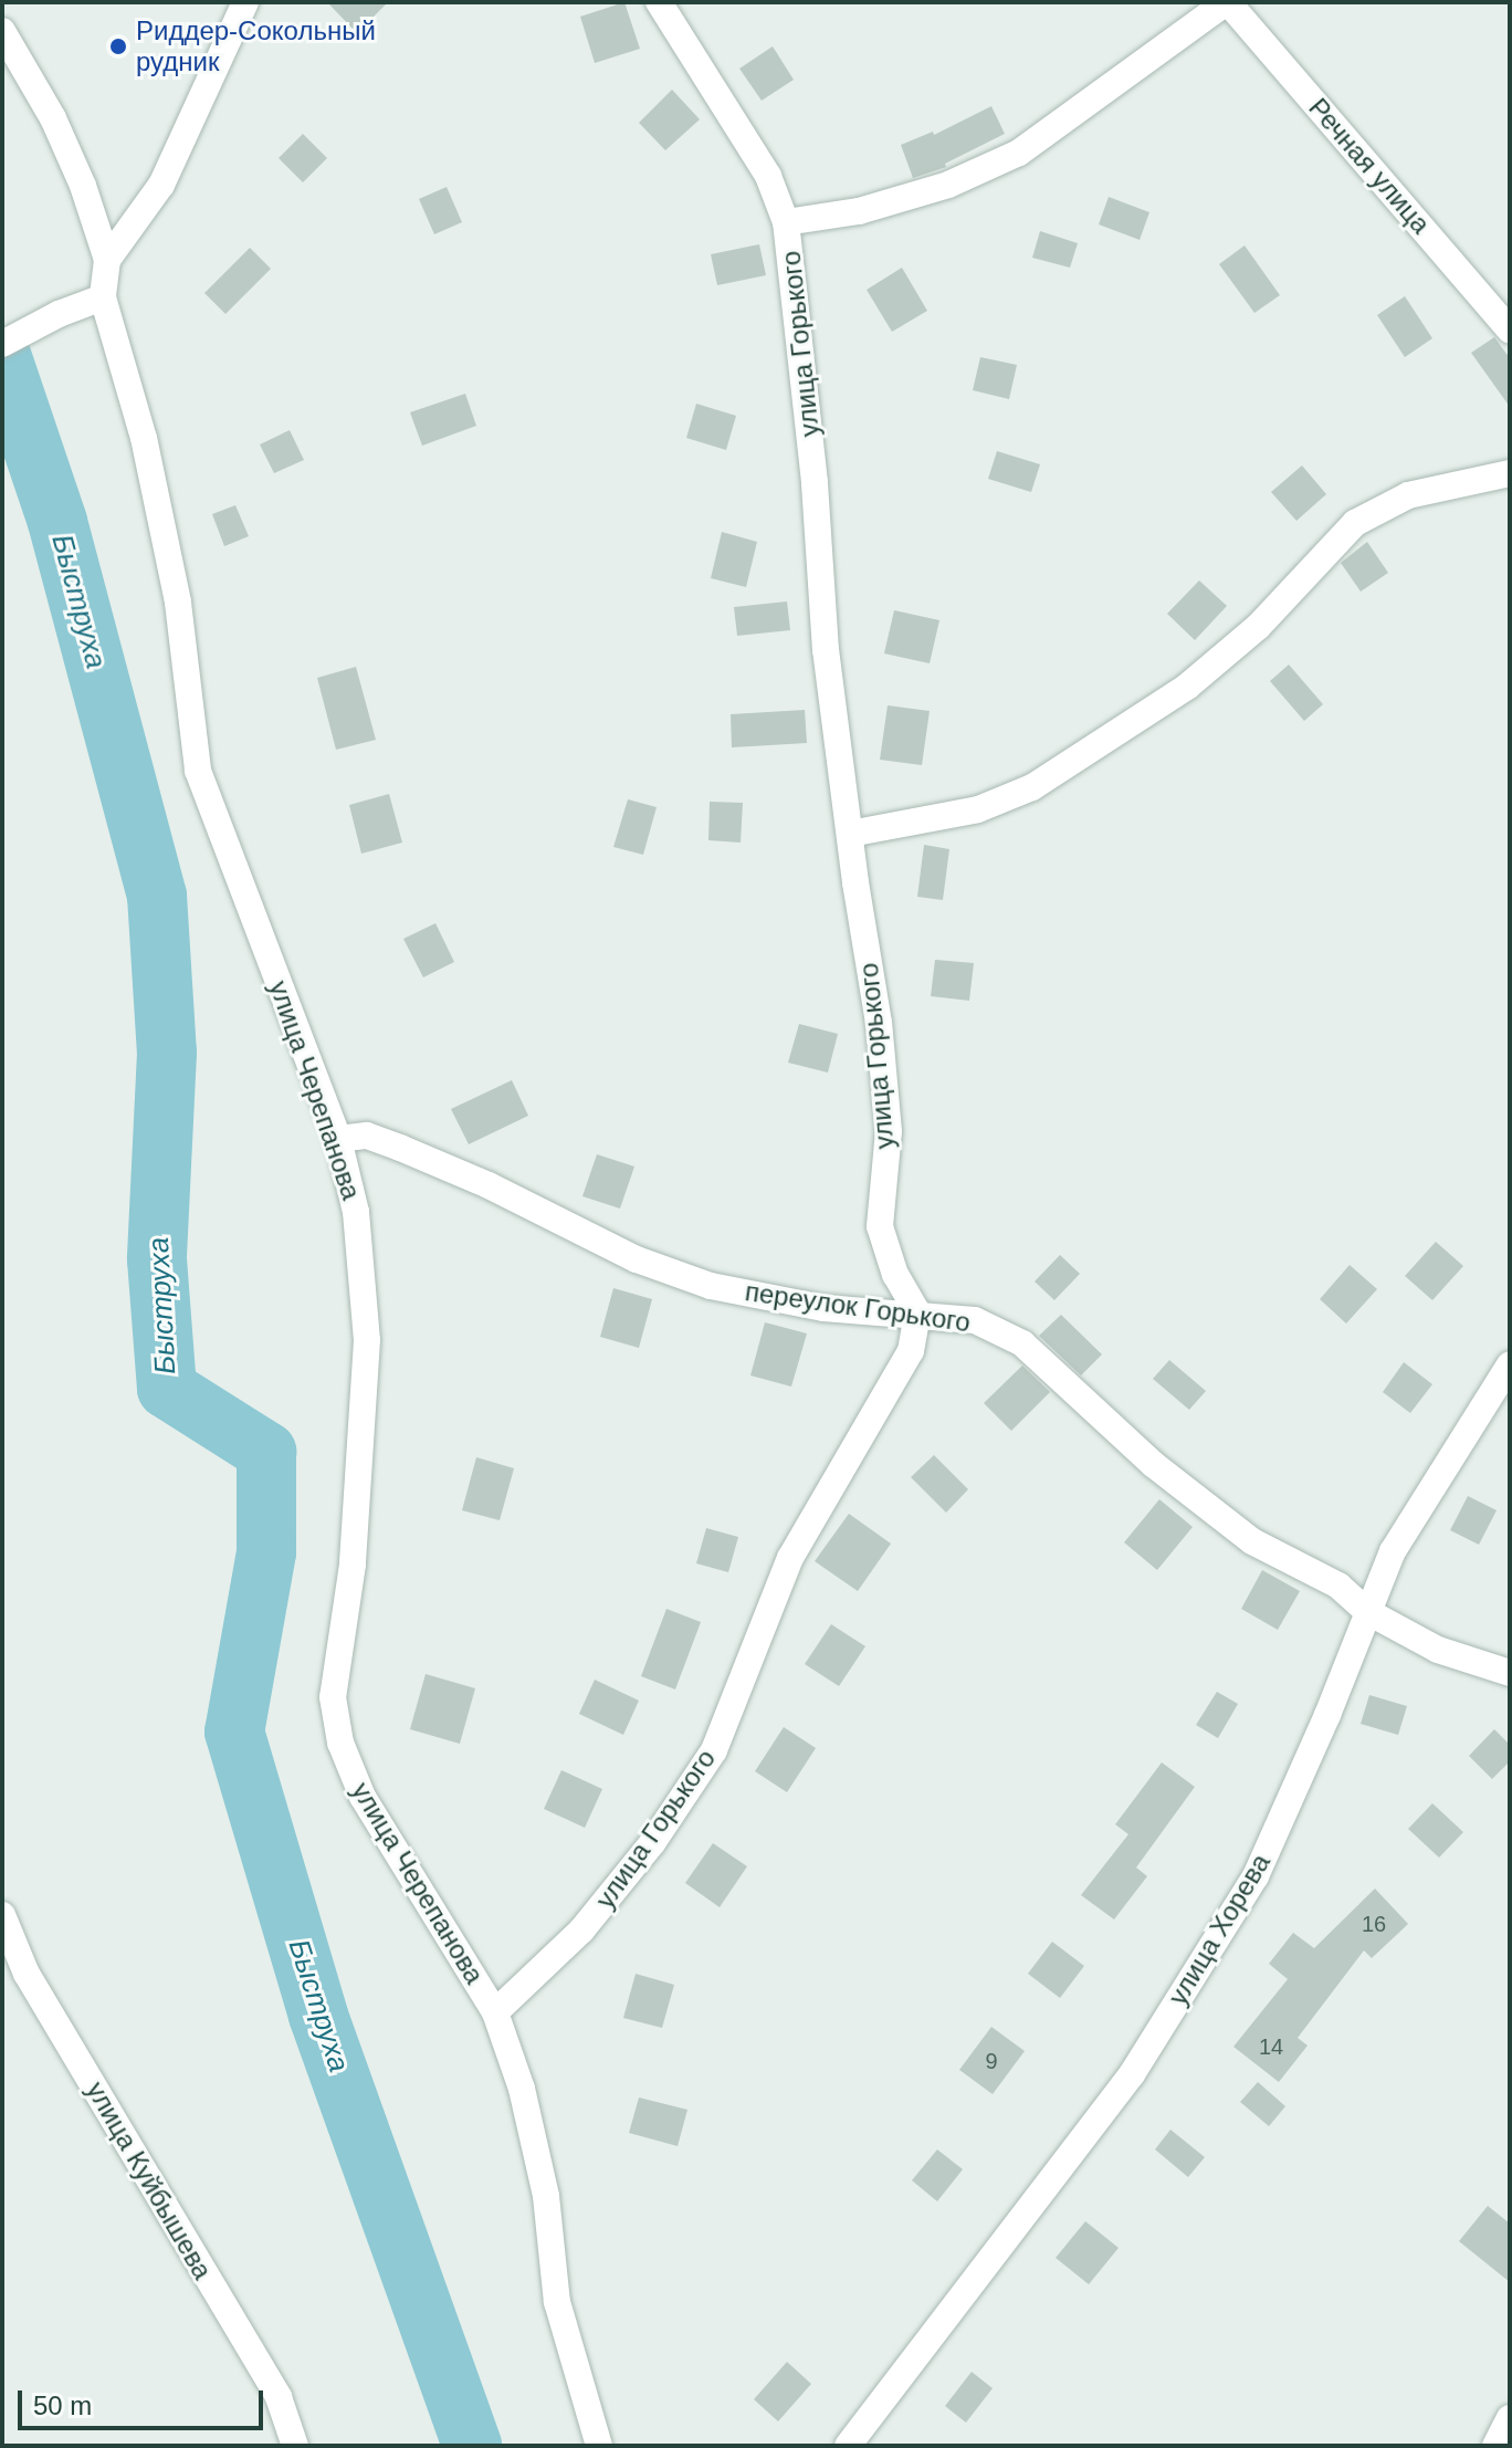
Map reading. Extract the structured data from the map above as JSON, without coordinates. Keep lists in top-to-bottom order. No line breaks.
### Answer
{"streets":{"street":["Речная улица","улица Горького","улица Черепанова","переулок Горького","улица Хорева","улица Куйбышева"]},"crossings":[["улица Горького","улица Черепанова"],["улица Горького","переулок Горького"],["улица Черепанова","переулок Горького"],["переулок Горького","улица Хорева"]],"water":["Быструха"],"places":["Риддер-Сокольный рудник"],"house_numbers":["16","14","9"],"scale_bar":"50 m"}
